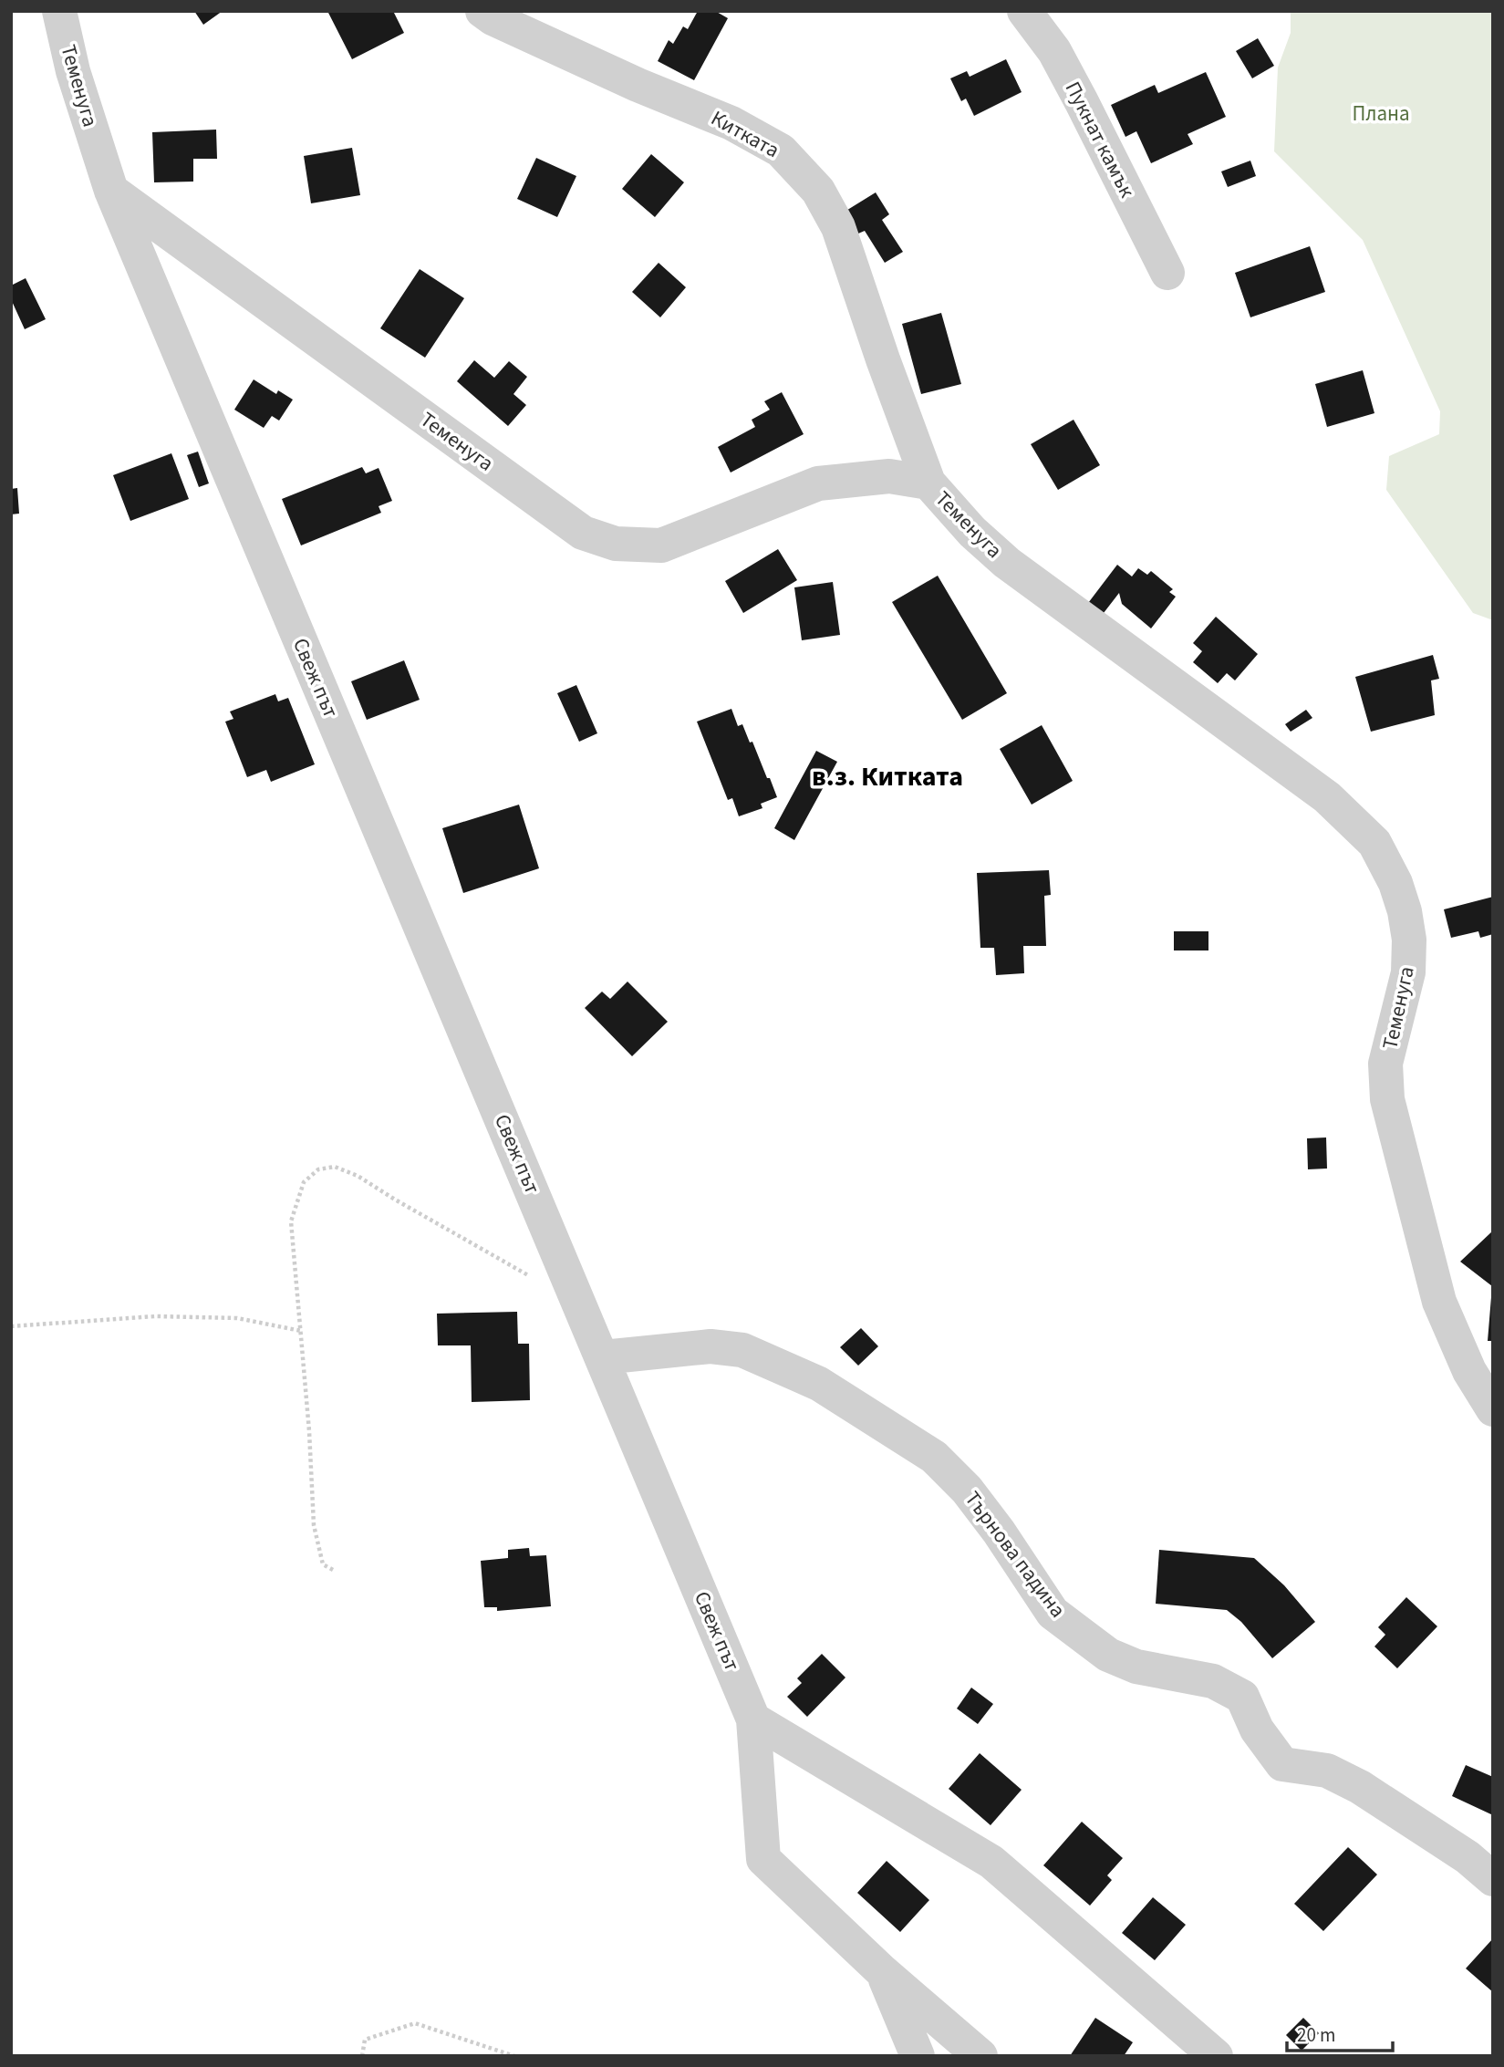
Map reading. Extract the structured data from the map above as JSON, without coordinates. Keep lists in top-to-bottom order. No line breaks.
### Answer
{"streets":{"street":["Теменуга","Китката","Пукнат камък","Свеж път","Търнова падина"]},"crossings":[["Теменуга","Китката"],["Теменуга","Свеж път"],["Свеж път","Търнова падина"]],"districts":["в.з. Китката"],"parks":["Плана"],"scale_bar":"20 m"}
